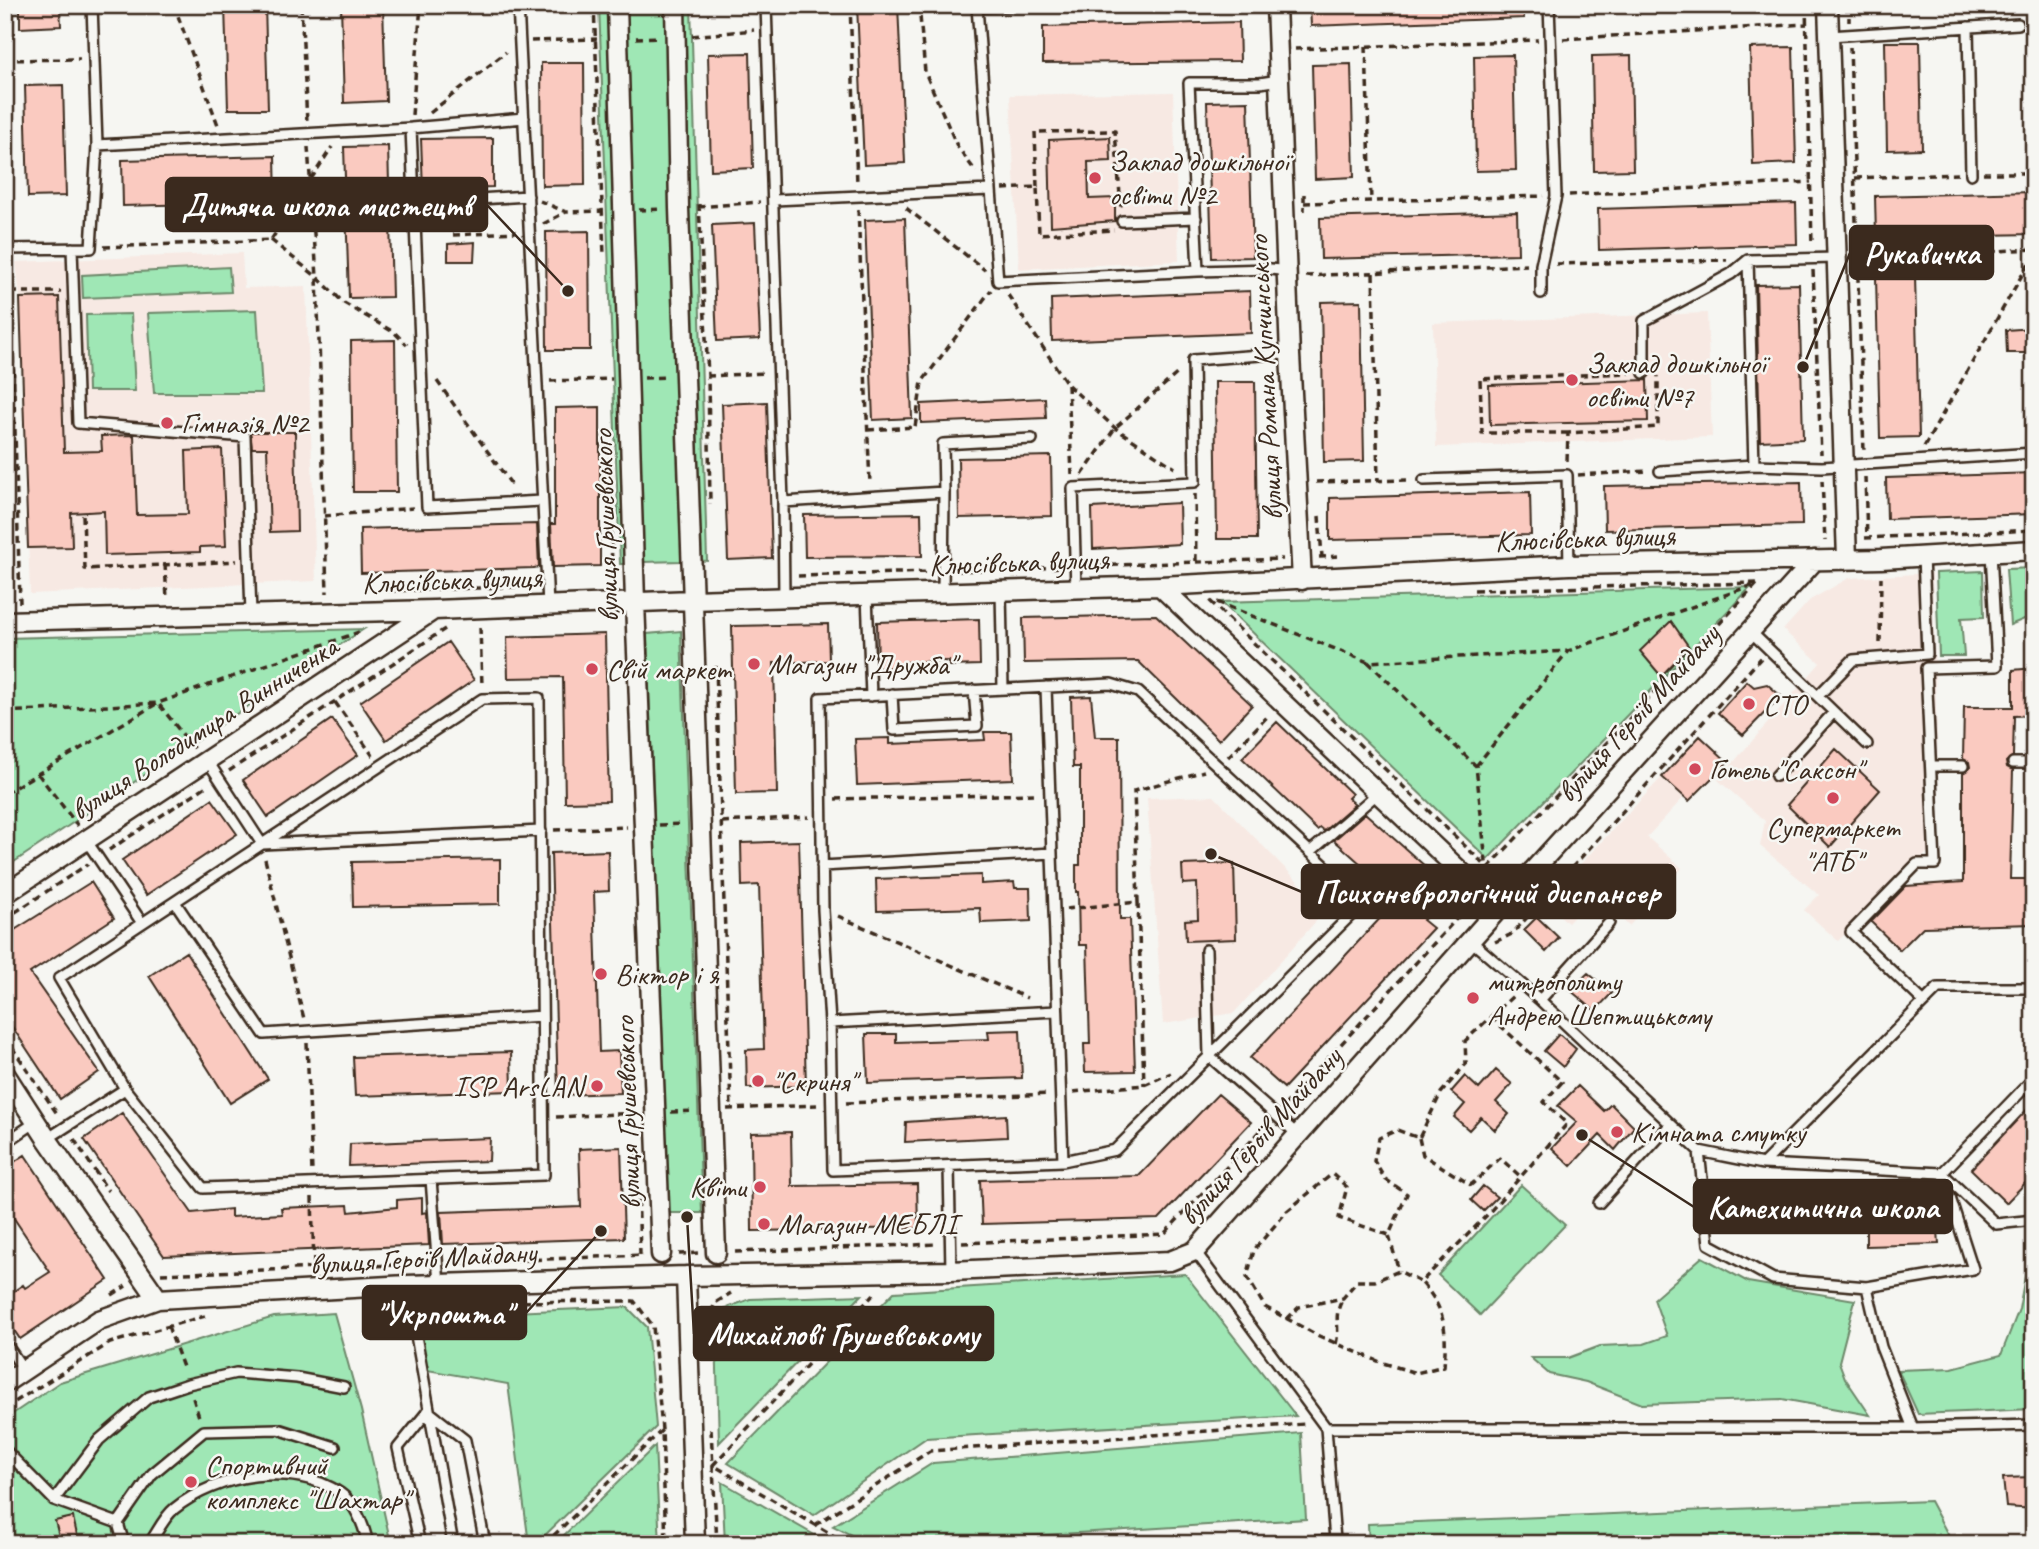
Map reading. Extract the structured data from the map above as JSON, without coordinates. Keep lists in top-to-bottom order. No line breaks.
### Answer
{"streets":{"street":["вулиця Романа Купчинського","вулиця Грушевського","Клюсівська вулиця","вулиця Героїв Майдану","вулиця Володимира Винниченка"]},"crossings":[["вулиця Романа Купчинського","Клюсівська вулиця"],["вулиця Грушевського","Клюсівська вулиця"],["Клюсівська вулиця","вулиця Героїв Майдану"],["Клюсівська вулиця","вулиця Володимира Винниченка"]],"places":["Заклад дошкільної освіти №2","Дитяча школа мистецтв","Рукавичка","Заклад дошкільної освіти №7","Гімназія №2","Магазин \"Дружба\"","Свiй маркет","СТО","Готель \"Саксон\"","Супермаркет \"АТБ\"","Психоневрологічний диспансер","Віктор і я","митрополиту Андрею Шептицькому","\"Скриня\"","ISP ArsLAN","Кімната смутку","Катехитична школа","Квіти","Михайлові Грушевському","Магазин МЕБЛІ","\"Укрпошта\"","Спортивний комплекс \"Шахтар\""]}
